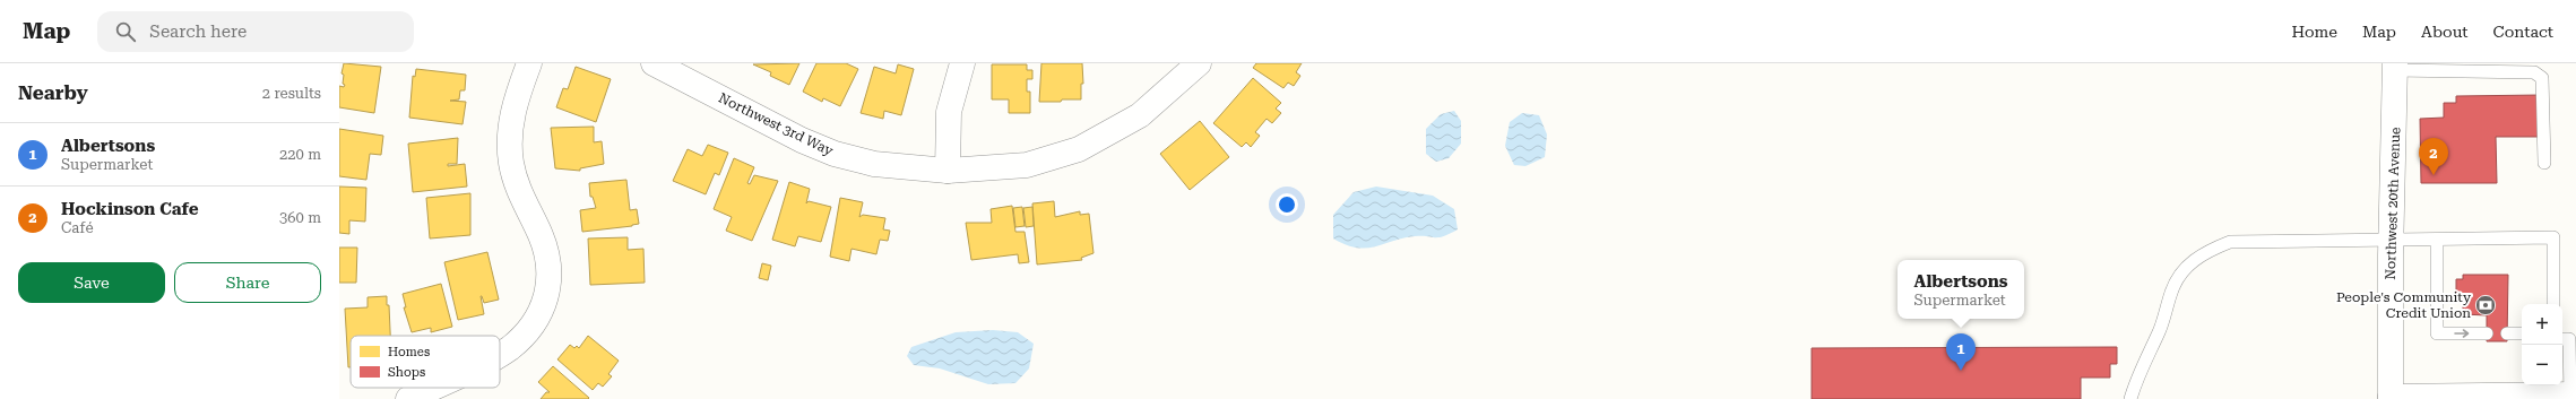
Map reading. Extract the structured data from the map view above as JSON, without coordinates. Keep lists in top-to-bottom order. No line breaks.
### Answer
{"streets":{"street":["Northwest 3rd Way","Northwest 20th Avenue"]},"places":{"bank":["People's Community Credit Union"]},"legend":["Homes","Shops"],"page":{"header":"Map","search":"Search here","nav":["Home","Map","About","Contact"],"heading":["Nearby","2 results"],"list":[{"mark":"1","name":"Albertsons","note":"Supermarket","value":"220 m"},{"mark":"2","name":"Hockinson Cafe","note":"Café","value":"360 m"}],"pins":["2","1"],"buttons":["Save","Share"],"popup":["Albertsons","Supermarket"],"map_buttons":["+","−"]}}
